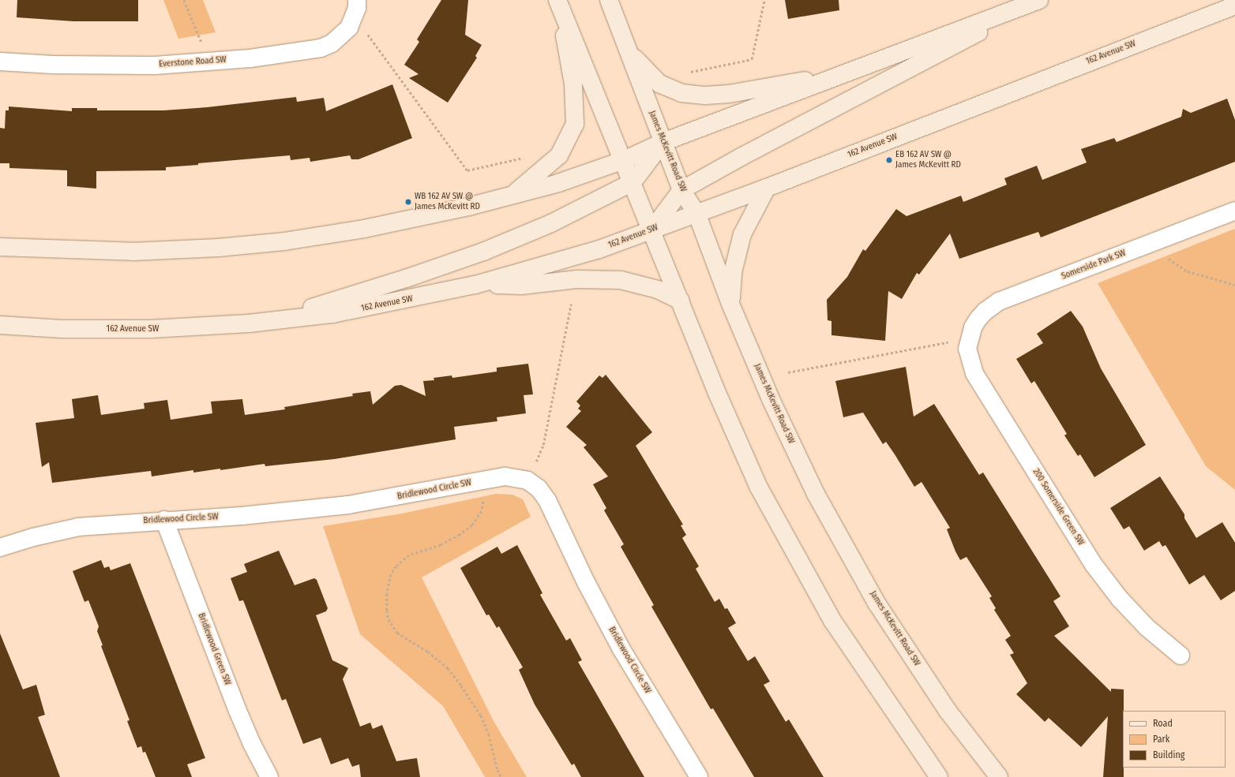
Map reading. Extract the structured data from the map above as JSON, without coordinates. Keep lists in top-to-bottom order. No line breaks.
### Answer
{"streets":{"main road":["162 Avenue SW","James McKevitt Road SW"],"street":["Everstone Road SW","Somerside Park SW","Bridlewood Circle SW","200 Somerside Green SW","Bridlewood Green SW"]},"crossings":[["162 Avenue SW","James McKevitt Road SW"],["Somerside Park SW","200 Somerside Green SW"],["Bridlewood Circle SW","Bridlewood Green SW"]],"places":["EB 162 AV SW @ James McKevitt RD","WB 162 AV SW @ James McKevitt RD"],"legend":["Road","Park","Building"]}
